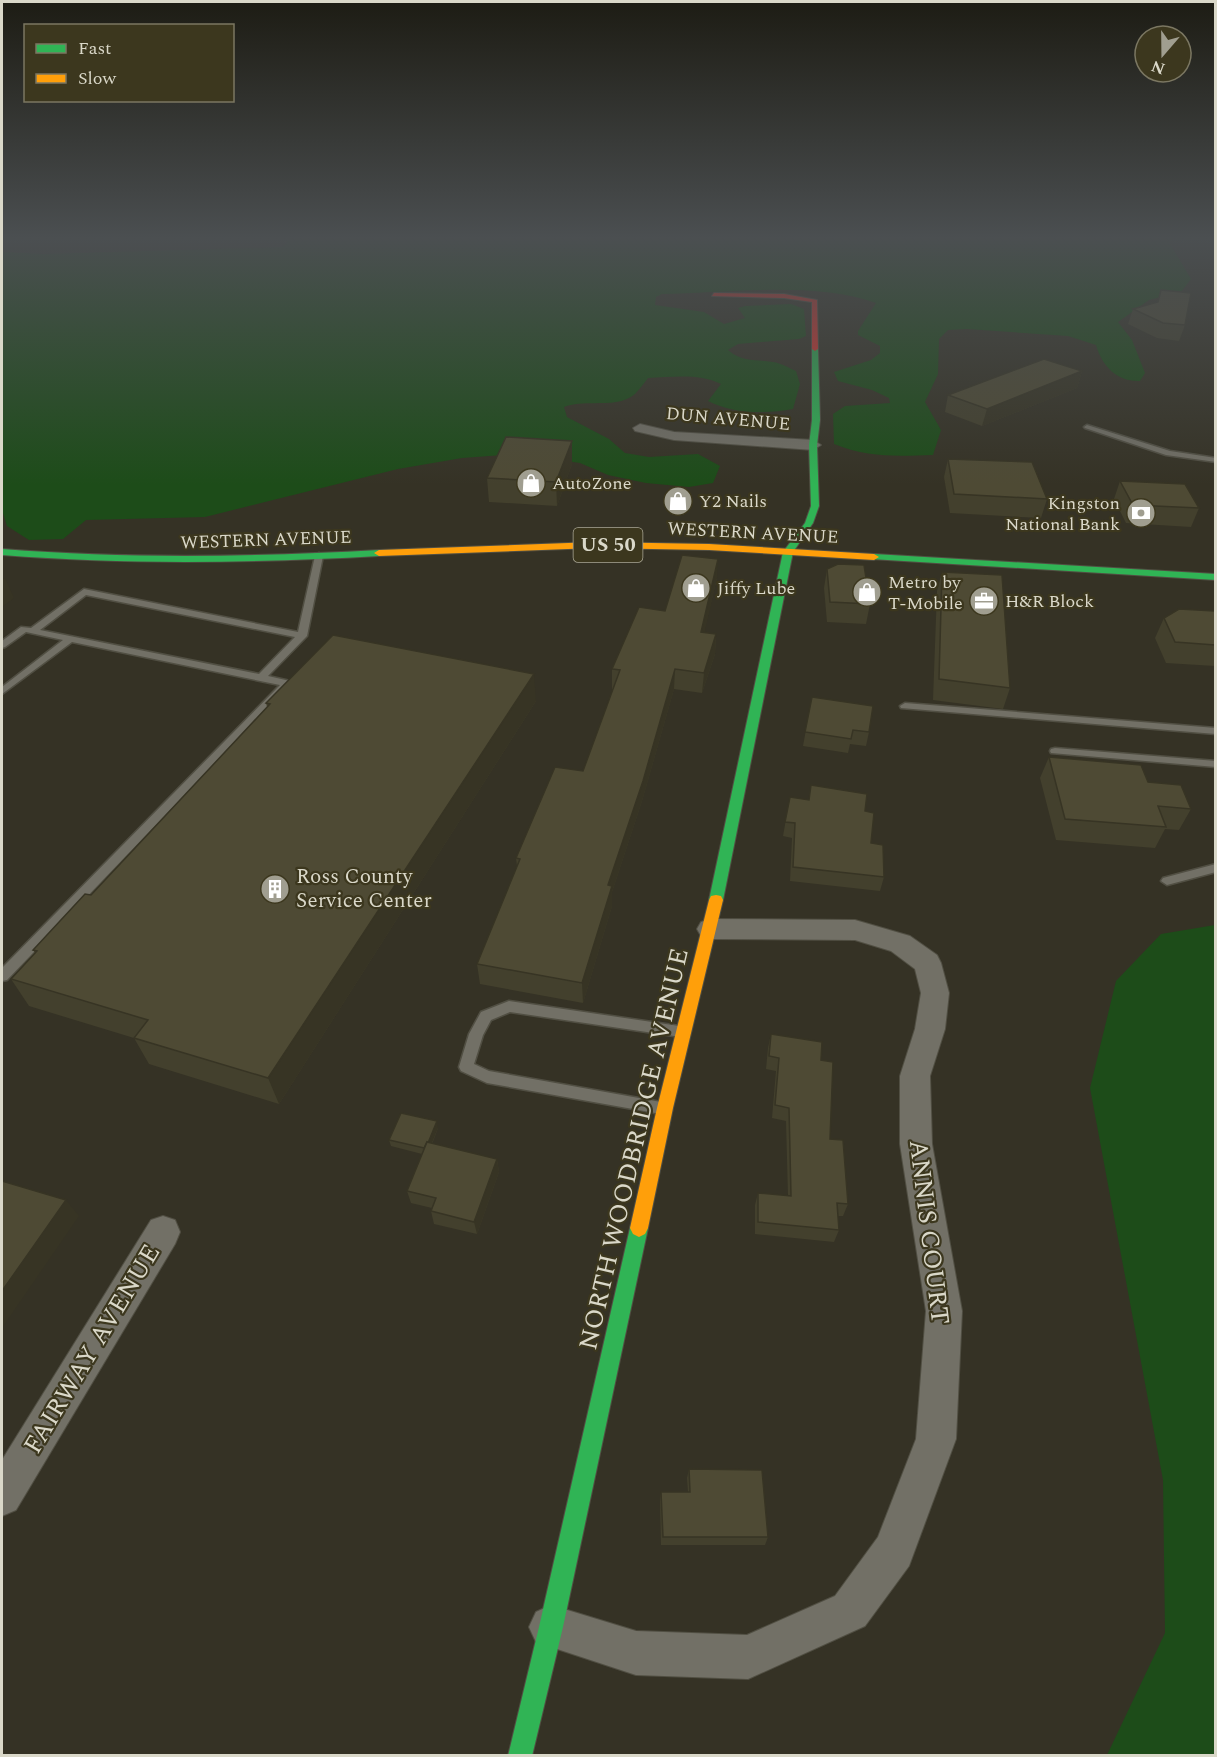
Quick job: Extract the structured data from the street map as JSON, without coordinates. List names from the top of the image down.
{
  "streets": {
    "street": [
      "DUN AVENUE",
      "WESTERN AVENUE",
      "US 50",
      "NORTH WOODBRIDGE AVENUE",
      "ANNIS COURT",
      "FAIRWAY AVENUE"
    ]
  },
  "crossings": [
    ["WESTERN AVENUE", "NORTH WOODBRIDGE AVENUE"],
    ["NORTH WOODBRIDGE AVENUE", "ANNIS COURT"]
  ],
  "places": {
    "shop": [
      "AutoZone",
      "Y2 Nails",
      "Jiffy Lube",
      "Metro by T-Mobile"
    ],
    "bank": ["Kingston National Bank"],
    "office": ["H&R Block"],
    "building": ["Ross County Service Center"]
  },
  "legend": ["Fast", "Slow"],
  "north": "bottom"
}
